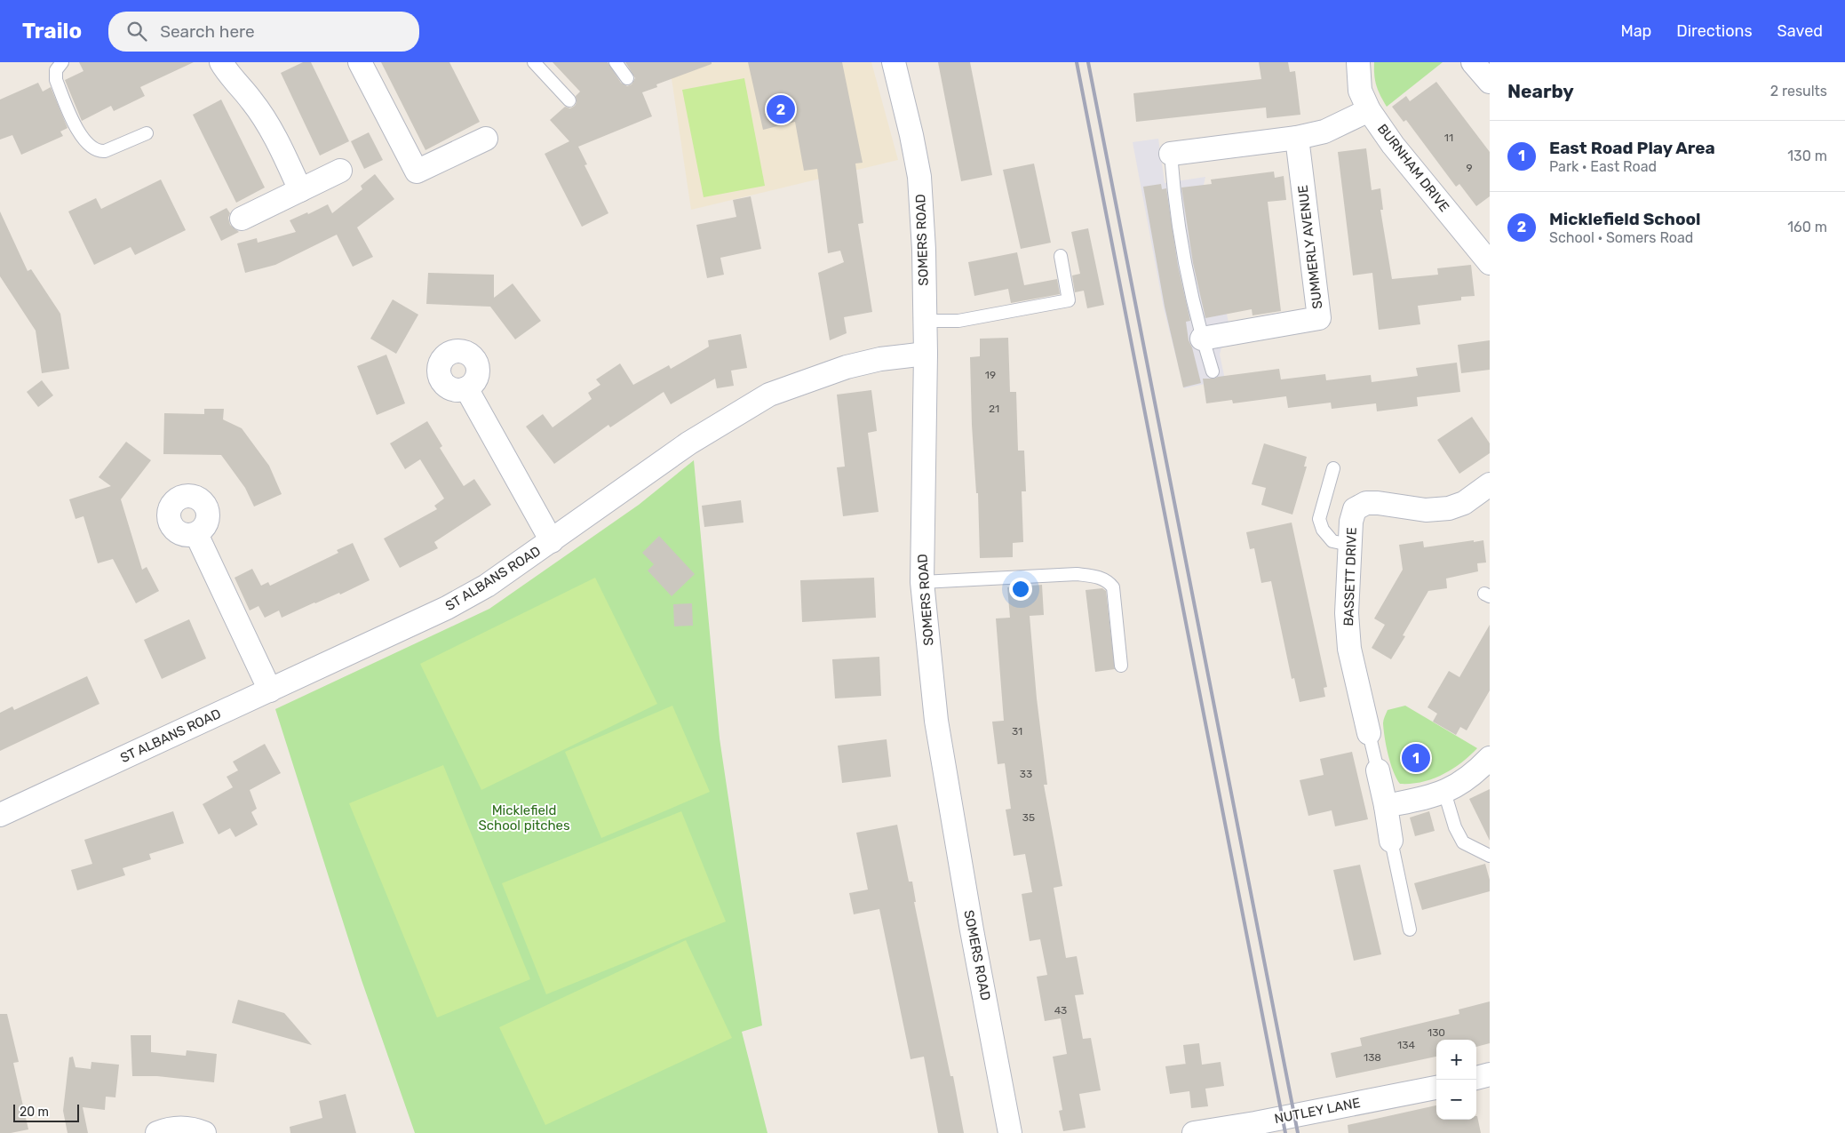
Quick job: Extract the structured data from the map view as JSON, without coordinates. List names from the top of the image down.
{
  "streets": {
    "street": [
      "BURNHAM DRIVE",
      "SOMERS ROAD",
      "SUMMERLY AVENUE",
      "BASSETT DRIVE",
      "ST ALBANS ROAD",
      "NUTLEY LANE"
    ]
  },
  "crossings": [
    ["SOMERS ROAD", "ST ALBANS ROAD"]
  ],
  "parks": ["Micklefield School pitches"],
  "house_numbers": [
    "11",
    "9",
    "19",
    "21",
    "31",
    "33",
    "35",
    "43",
    "130",
    "134",
    "138"
  ],
  "scale_bar": "20 m",
  "page": {
    "header": "Trailo",
    "search": "Search here",
    "nav": ["Map", "Directions", "Saved"],
    "heading": ["Nearby", "2 results"],
    "pins": ["2", "1"],
    "list": [
      {
        "mark": "1",
        "name": "East Road Play Area",
        "note": "Park · East Road",
        "value": "130 m"
      },
      {
        "mark": "2",
        "name": "Micklefield School",
        "note": "School · Somers Road",
        "value": "160 m"
      }
    ],
    "map_buttons": ["+", "−"],
    "scale": "20 m"
  }
}
